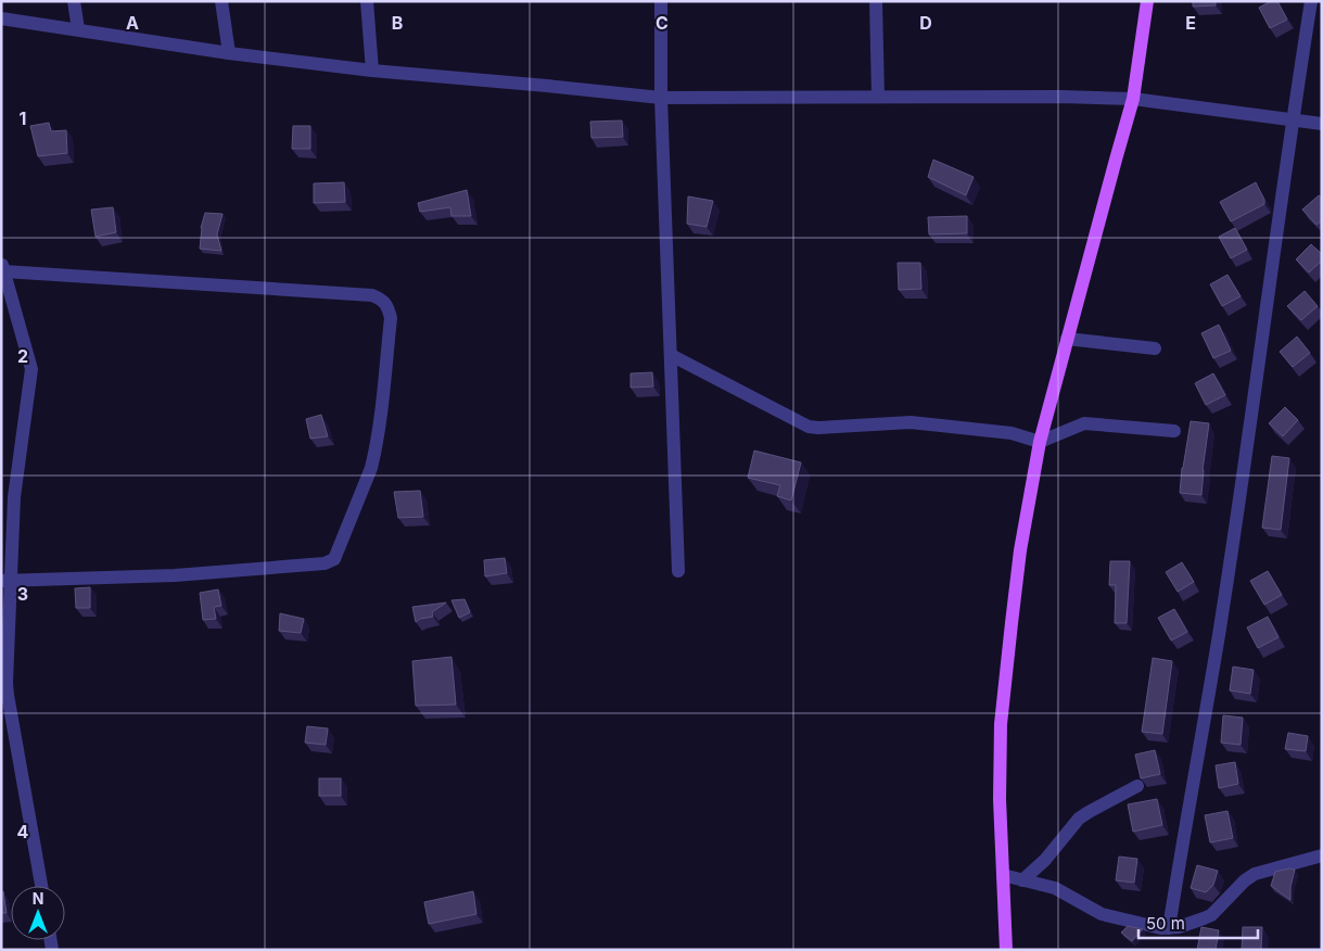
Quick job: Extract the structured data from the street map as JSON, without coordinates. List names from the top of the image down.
{
  "scale_bar": "50 m",
  "north": "top",
  "grid": {
    "columns": [
      "A",
      "B",
      "C",
      "D",
      "E"
    ],
    "rows": [
      "1",
      "2",
      "3",
      "4"
    ]
  }
}
